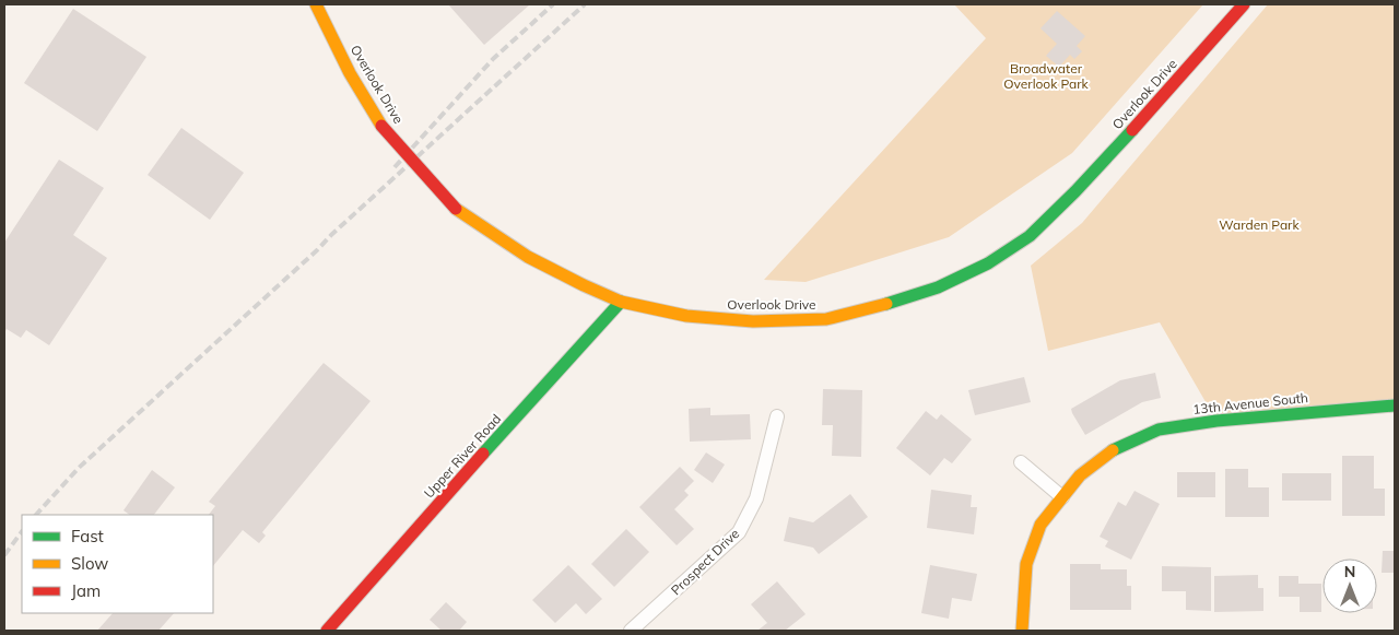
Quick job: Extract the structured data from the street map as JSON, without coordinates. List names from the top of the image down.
{
  "streets": {
    "main road": ["Overlook Drive", "13th Avenue South", "Upper River Road"],
    "street": ["Prospect Drive"]
  },
  "crossings": [
    ["Overlook Drive", "Upper River Road"]
  ],
  "parks": ["Broadwater Overlook Park", "Warden Park"],
  "legend": ["Fast", "Slow", "Jam"],
  "north": "top"
}
